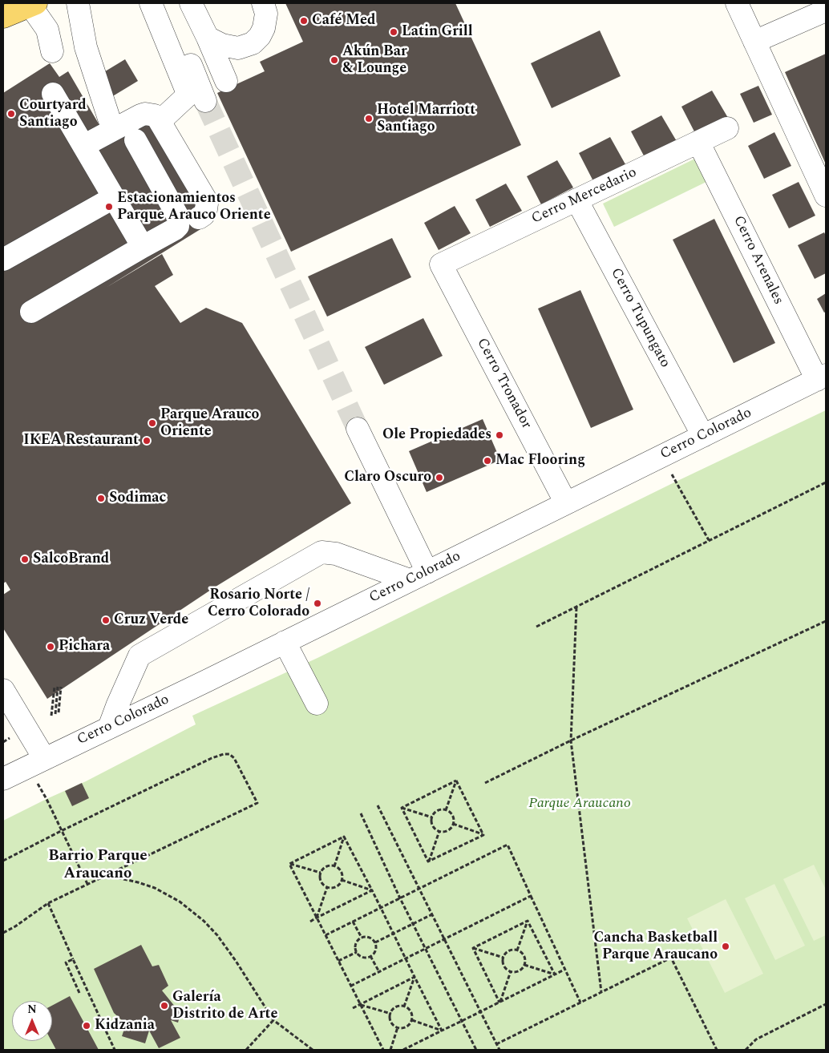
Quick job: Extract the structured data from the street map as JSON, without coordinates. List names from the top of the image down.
{
  "streets": {
    "street": [
      "Cerro Mercedario",
      "Cerro Arenales",
      "Cerro Tupungato",
      "Cerro Tronador",
      "Cerro Colorado"
    ]
  },
  "crossings": [
    ["Cerro Mercedario", "Cerro Arenales"],
    ["Cerro Mercedario", "Cerro Tupungato"],
    ["Cerro Mercedario", "Cerro Tronador"],
    ["Cerro Arenales", "Cerro Colorado"],
    ["Cerro Tupungato", "Cerro Colorado"],
    ["Cerro Tronador", "Cerro Colorado"]
  ],
  "districts": ["Barrio Parque Araucano"],
  "parks": ["Parque Araucano"],
  "places": [
    "Café Med",
    "Latin Grill",
    "Akún Bar & Lounge",
    "Courtyard Santiago",
    "Hotel Marriott Santiago",
    "Estacionamientos Parque Arauco Oriente",
    "Parque Arauco Oriente",
    "Ole Propiedades",
    "IKEA Restaurant",
    "Mac Flooring",
    "Claro Oscuro",
    "Sodimac",
    "SalcoBrand",
    "Rosario Norte / Cerro Colorado",
    "Cruz Verde",
    "Pichara",
    "Cancha Basketball Parque Araucano",
    "Galería Distrito de Arte",
    "Kidzania"
  ],
  "north": "top"
}
